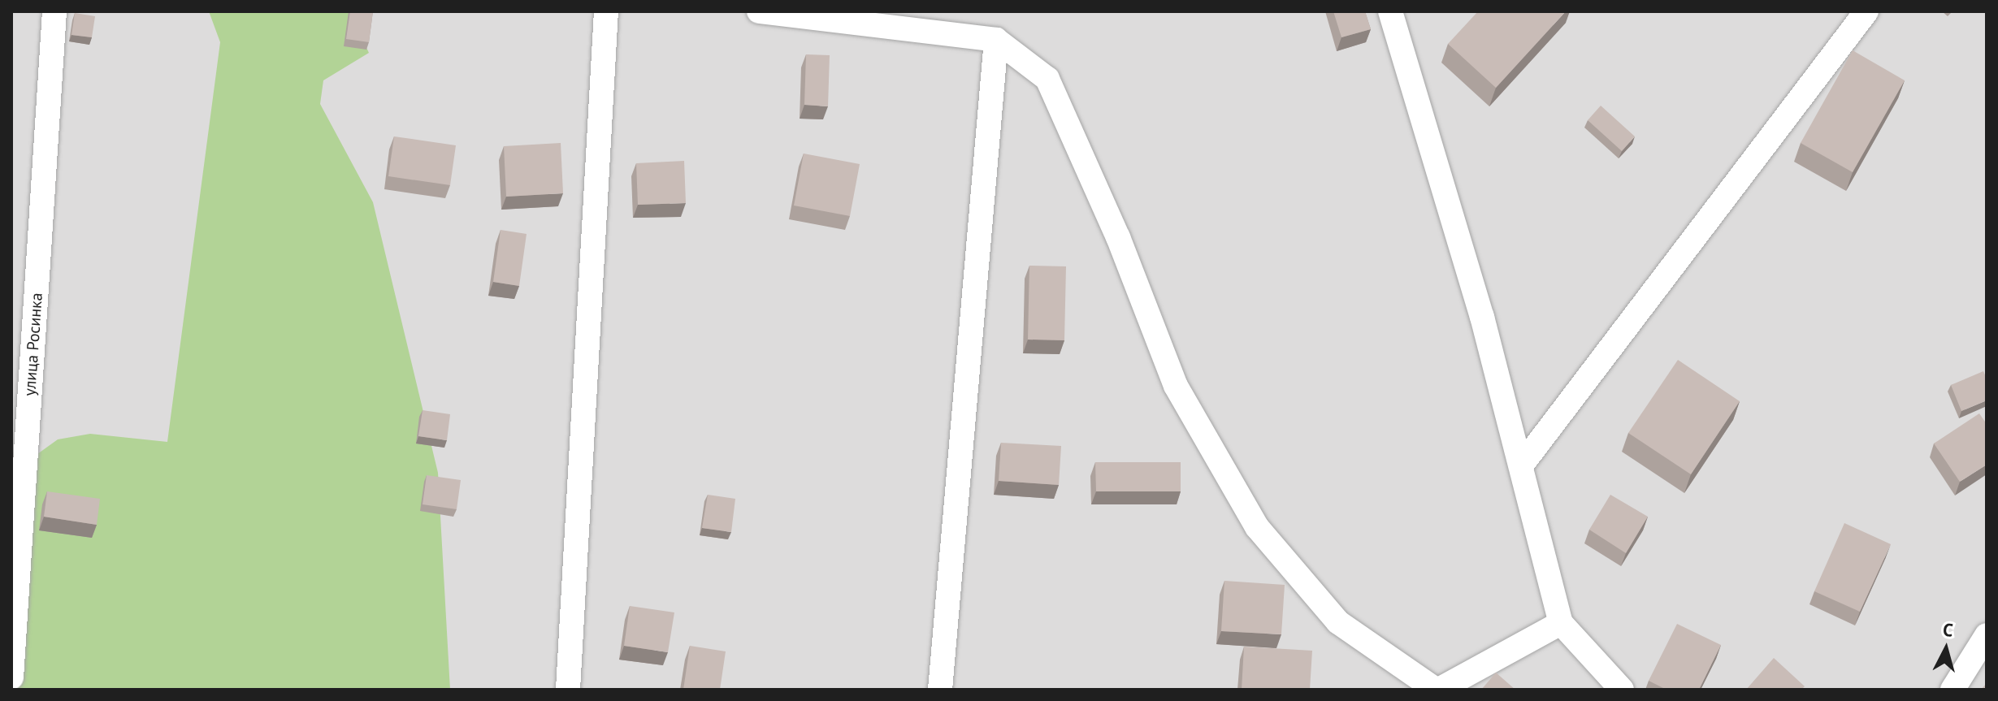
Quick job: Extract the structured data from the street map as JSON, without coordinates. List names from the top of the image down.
{
  "streets": {
    "street": ["улица Росинка"]
  },
  "north": "top"
}
